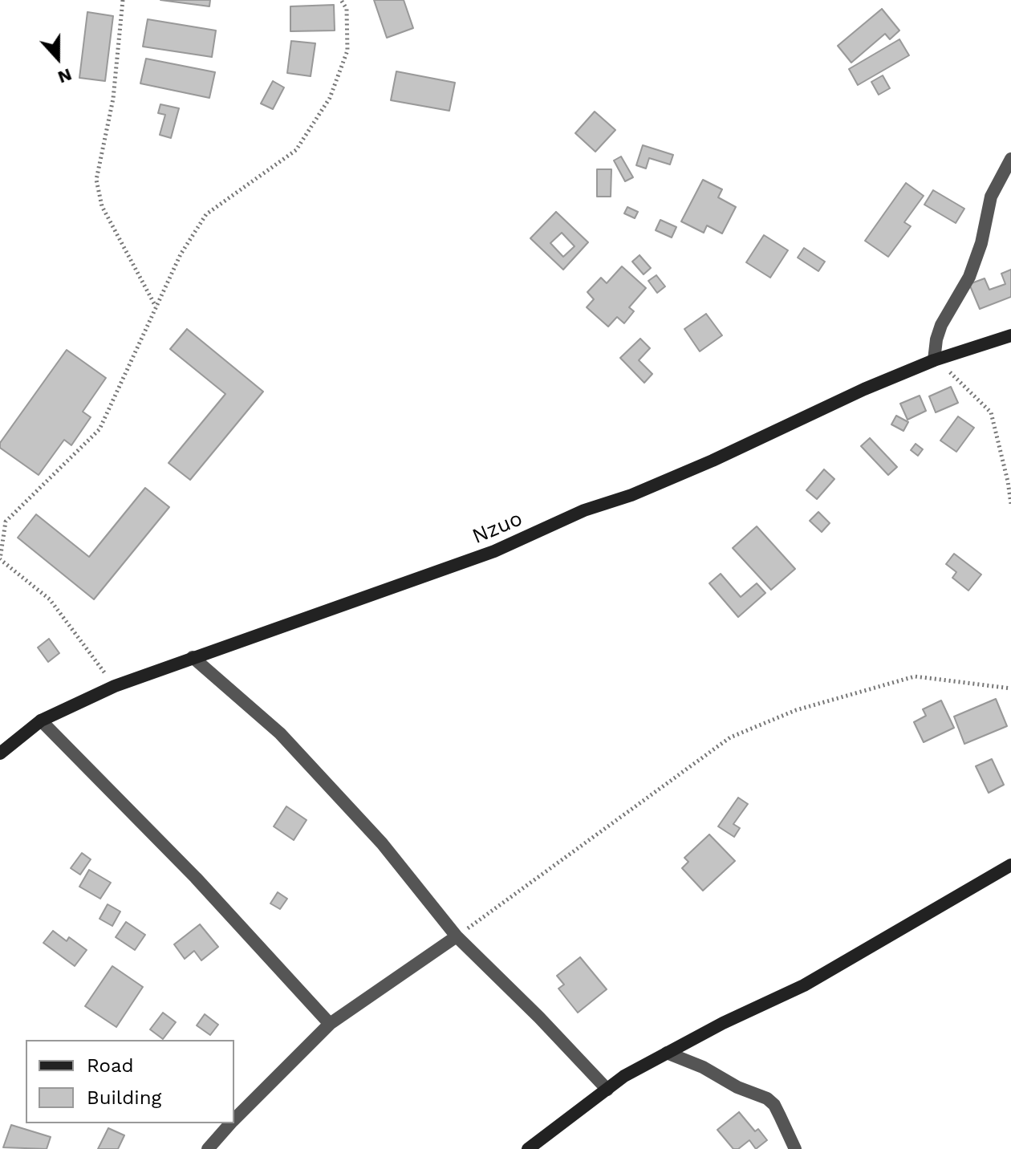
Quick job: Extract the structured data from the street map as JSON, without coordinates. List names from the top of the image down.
{
  "streets": {
    "street": ["Nzuo"]
  },
  "legend": ["Road", "Building"],
  "north": "bottom"
}
